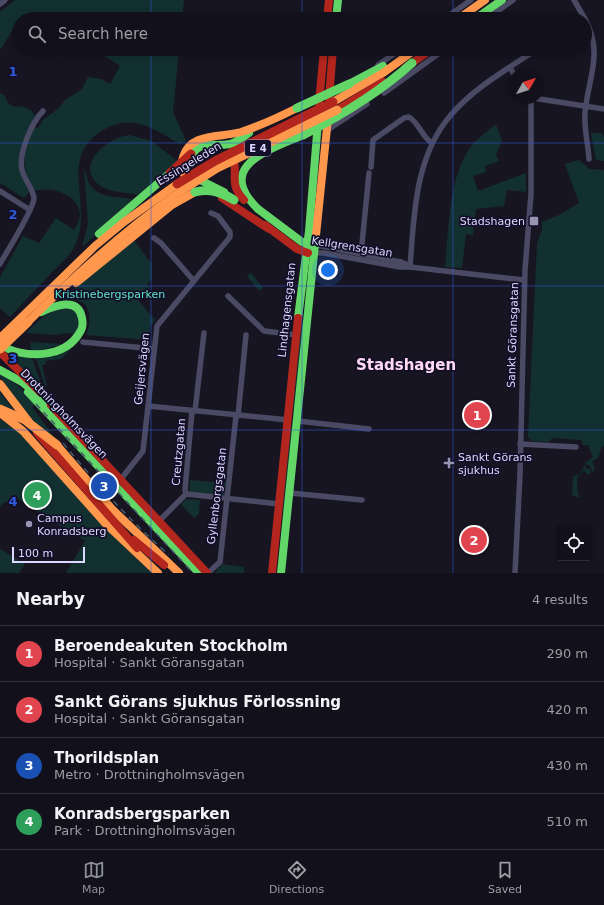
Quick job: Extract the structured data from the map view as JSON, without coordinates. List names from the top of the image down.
{
  "streets": {
    "main road": [
      "E 4",
      "Essingeleden",
      "Kellgrensgatan",
      "Lindhagensgatan",
      "Drottningholmsvägen"
    ],
    "street": [
      "Sankt Göransgatan",
      "Geijersvägen",
      "Creutzgatan",
      "Gyllenborgsgatan"
    ]
  },
  "crossings": [
    ["E 4", "Essingeleden"],
    ["Essingeleden", "Drottningholmsvägen"],
    ["Kellgrensgatan", "Lindhagensgatan"],
    ["Kellgrensgatan", "Sankt Göransgatan"],
    ["Geijersvägen", "Drottningholmsvägen"],
    ["Drottningholmsvägen", "Gyllenborgsgatan"]
  ],
  "districts": ["Stadshagen"],
  "parks": ["Kristinebergsparken"],
  "places": {
    "transit": ["Stadshagen"],
    "health": ["Sankt Görans sjukhus"],
    "other": ["Campus Konradsberg"]
  },
  "scale_bar": "100 m",
  "north": "top right",
  "page": {
    "search": "Search here",
    "pins": [
      "1",
      "3",
      "4",
      "2"
    ],
    "scale": "100 m",
    "heading": ["Nearby", "4 results"],
    "list": [
      {
        "mark": "1",
        "name": "Beroendeakuten Stockholm",
        "note": "Hospital · Sankt Göransgatan",
        "value": "290 m"
      },
      {
        "mark": "2",
        "name": "Sankt Görans sjukhus Förlossning",
        "note": "Hospital · Sankt Göransgatan",
        "value": "420 m"
      },
      {
        "mark": "3",
        "name": "Thorildsplan",
        "note": "Metro · Drottningholmsvägen",
        "value": "430 m"
      },
      {
        "mark": "4",
        "name": "Konradsbergsparken",
        "note": "Park · Drottningholmsvägen",
        "value": "510 m"
      }
    ],
    "nav": ["Map", "Directions", "Saved"]
  },
  "grid": {
    "rows": [
      "1",
      "2",
      "3",
      "4"
    ]
  }
}
